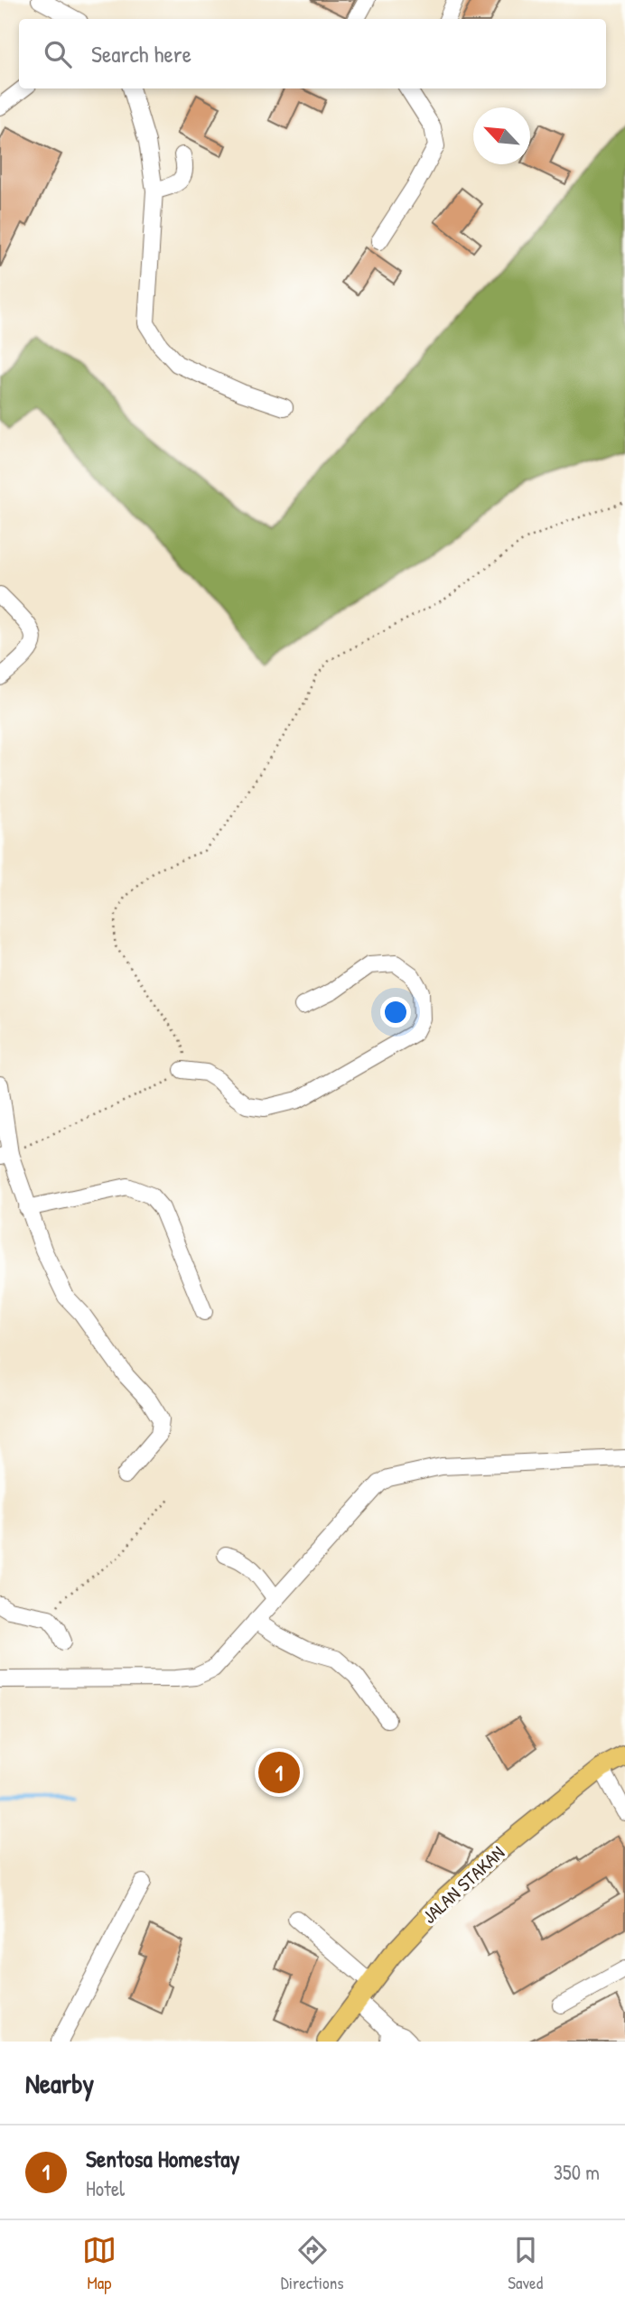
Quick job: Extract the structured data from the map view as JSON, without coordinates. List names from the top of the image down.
{
  "streets": {
    "main road": ["JALAN STAKAN"]
  },
  "north": "top left",
  "page": {
    "search": "Search here",
    "pins": "1",
    "heading": "Nearby",
    "list": [
      {
        "mark": "1",
        "name": "Sentosa Homestay",
        "note": "Hotel",
        "value": "350 m"
      }
    ],
    "nav": ["Map", "Directions", "Saved"]
  }
}
